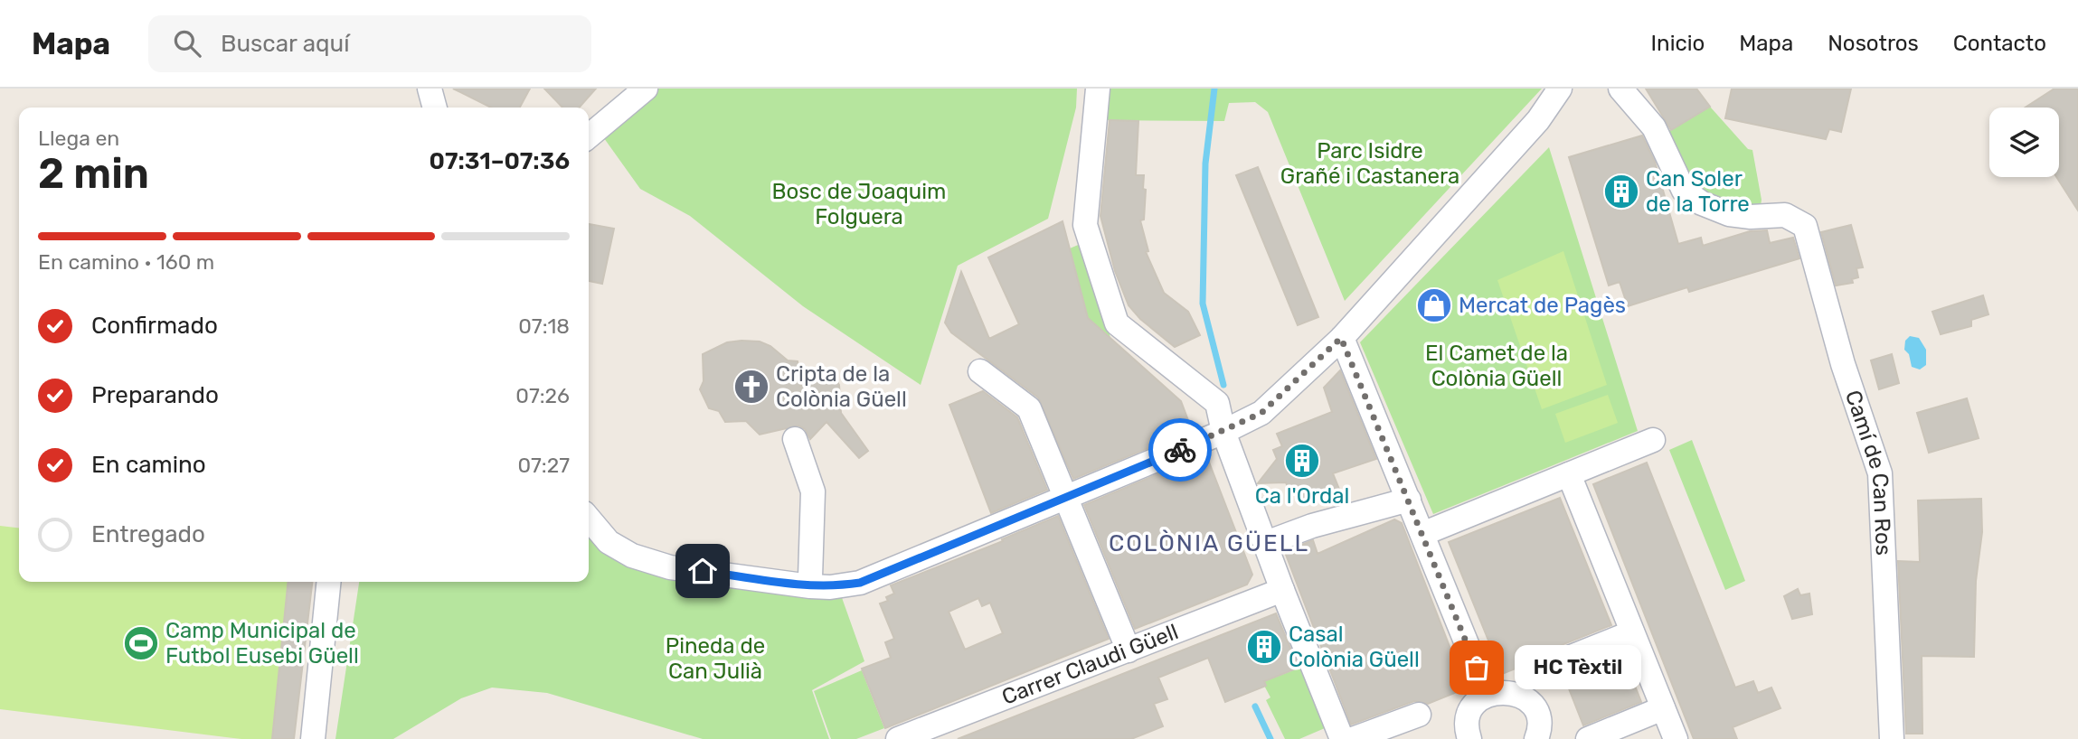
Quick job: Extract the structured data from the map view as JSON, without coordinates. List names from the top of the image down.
{
  "streets": {
    "street": ["Camí de Can Ros", "Carrer Claudi Güell"]
  },
  "districts": ["COLÒNIA GÜELL"],
  "parks": [
    "Parc Isidre Grañé i Castanera",
    "Bosc de Joaquim Folguera",
    "El Camet de la Colònia Güell",
    "Pineda de Can Julià"
  ],
  "places": {
    "building": ["Can Soler de la Torre", "Ca l'Ordal", "Casal Colònia Güell"],
    "shop": ["Mercat de Pagès"],
    "church": ["Cripta de la Colònia Güell"],
    "sports": ["Camp Municipal de Futbol Eusebi Güell"],
    "other": ["HC Tèxtil"]
  },
  "page": {
    "header": "Mapa",
    "search": "Buscar aquí",
    "nav": [
      "Inicio",
      "Mapa",
      "Nosotros",
      "Contacto"
    ],
    "heading": ["2 min", "Llega en", "07:31–07:36"],
    "bar": "En camino · 160 m",
    "list": [
      ["Confirmado", "07:18"],
      ["Preparando", "07:26"],
      ["En camino", "07:27"],
      "Entregado"
    ],
    "bubble": "HC Tèxtil"
  }
}
